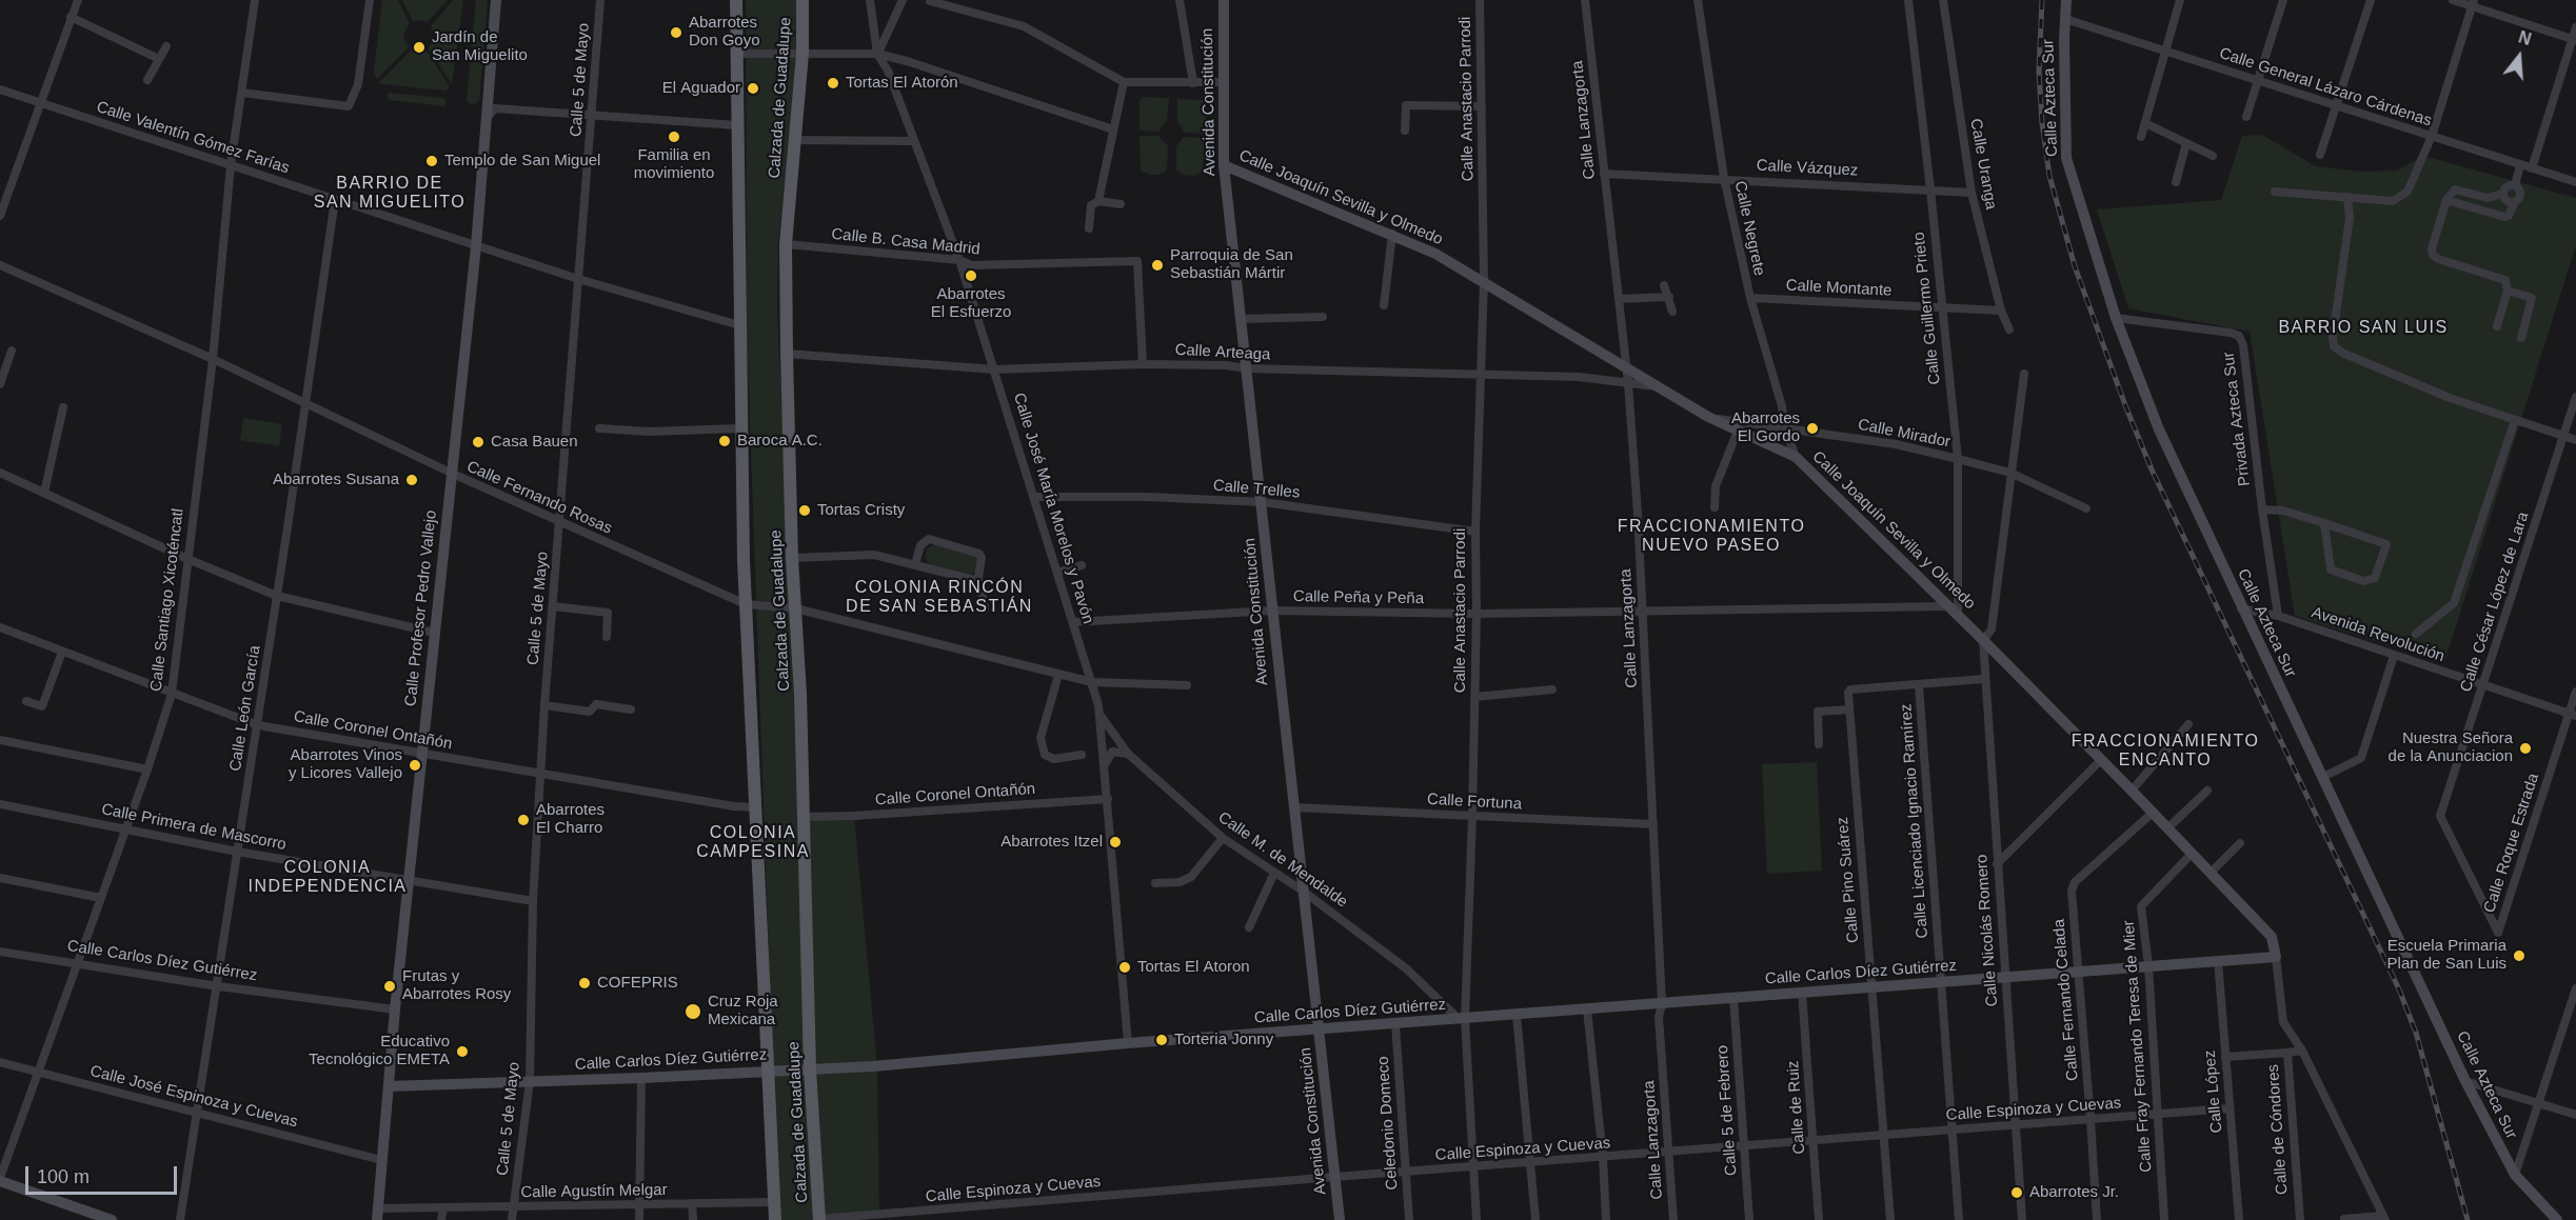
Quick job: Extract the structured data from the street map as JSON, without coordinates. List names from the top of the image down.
{
  "streets": {
    "main road": ["Calzada de Guadalupe"],
    "street": [
      "Calle 5 de Mayo",
      "Calle General Lázaro Cárdenas",
      "Calle Azteca Sur",
      "Calle Anastacio Parrodi",
      "Avenida Constitución",
      "Calle Lanzagorta",
      "Calle Valentín Gómez Farías",
      "Calle Uranga",
      "Calle Vázquez",
      "Calle Joaquín Sevilla y Olmedo",
      "Calle Negrete",
      "Calle B. Casa Madrid",
      "Calle Montante",
      "Calle Guillermo Prieto",
      "Calle Arteaga",
      "Privada Azteca Sur",
      "Calle Mirador",
      "Calle Trelles",
      "Calle Fernando Rosas",
      "Calle José María Morelos y Pavón",
      "Calle Peña y Peña",
      "Calle Santiago Xicoténcatl",
      "Calle César López de Lara",
      "Calle Profesor Pedro Vallejo",
      "Avenida Revolución",
      "Calle León García",
      "Calle Coronel Ontañón",
      "Calle Fortuna",
      "Calle Licenciado Ignacio Ramírez",
      "Calle Primera de Mascorro",
      "Calle Roque Estrada",
      "Calle M. de Mendalde",
      "Calle Pino Suárez",
      "Calle Nicolás Romero",
      "Calle Carlos Díez Gutiérrez",
      "Calle Fernando Celada",
      "Calle Fray Fernando Teresa de Mier",
      "Calle López",
      "Calle José Espinoza y Cuevas",
      "Calle de Ruiz",
      "Calle Espinoza y Cuevas",
      "Calle 5 de Febrero",
      "Celedonio Domeco",
      "Calle de Cóndores",
      "Calle Agustín Melgar"
    ]
  },
  "crossings": [
    ["Calle 5 de Mayo", "Calle Valentín Gómez Farías"],
    ["Calle 5 de Mayo", "Calle Fernando Rosas"],
    ["Calle 5 de Mayo", "Calle Coronel Ontañón"],
    ["Calle 5 de Mayo", "Calle Primera de Mascorro"],
    ["Calle 5 de Mayo", "Calle Carlos Díez Gutiérrez"],
    ["Calle 5 de Mayo", "Calle Agustín Melgar"],
    ["Calle General Lázaro Cárdenas", "Calle Azteca Sur"],
    ["Calzada de Guadalupe", "Calle Valentín Gómez Farías"],
    ["Calzada de Guadalupe", "Calle B. Casa Madrid"],
    ["Calzada de Guadalupe", "Calle Arteaga"],
    ["Calzada de Guadalupe", "Calle Fernando Rosas"],
    ["Calzada de Guadalupe", "Calle Coronel Ontañón"],
    ["Calzada de Guadalupe", "Calle Carlos Díez Gutiérrez"],
    ["Calzada de Guadalupe", "Calle Espinoza y Cuevas"],
    ["Calzada de Guadalupe", "Calle Agustín Melgar"],
    ["Calle Azteca Sur", "Privada Azteca Sur"],
    ["Calle Azteca Sur", "Avenida Revolución"],
    ["Calle Anastacio Parrodi", "Calle Joaquín Sevilla y Olmedo"],
    ["Calle Anastacio Parrodi", "Calle Arteaga"],
    ["Calle Anastacio Parrodi", "Calle Trelles"],
    ["Calle Anastacio Parrodi", "Calle Peña y Peña"],
    ["Calle Anastacio Parrodi", "Calle Fortuna"],
    ["Calle Anastacio Parrodi", "Calle M. de Mendalde"],
    ["Calle Anastacio Parrodi", "Calle Carlos Díez Gutiérrez"],
    ["Calle Anastacio Parrodi", "Calle Espinoza y Cuevas"],
    ["Avenida Constitución", "Calle Joaquín Sevilla y Olmedo"],
    ["Avenida Constitución", "Calle Arteaga"],
    ["Avenida Constitución", "Calle Trelles"],
    ["Avenida Constitución", "Calle Peña y Peña"],
    ["Avenida Constitución", "Calle Fortuna"],
    ["Avenida Constitución", "Calle M. de Mendalde"],
    ["Avenida Constitución", "Calle Carlos Díez Gutiérrez"],
    ["Avenida Constitución", "Calle Espinoza y Cuevas"],
    ["Calle Lanzagorta", "Calle Vázquez"],
    ["Calle Lanzagorta", "Calle Joaquín Sevilla y Olmedo"],
    ["Calle Lanzagorta", "Calle Arteaga"],
    ["Calle Lanzagorta", "Calle Peña y Peña"],
    ["Calle Lanzagorta", "Calle Fortuna"],
    ["Calle Lanzagorta", "Calle Carlos Díez Gutiérrez"],
    ["Calle Lanzagorta", "Calle Espinoza y Cuevas"],
    ["Calle Valentín Gómez Farías", "Calle Santiago Xicoténcatl"],
    ["Calle Valentín Gómez Farías", "Calle Profesor Pedro Vallejo"],
    ["Calle Valentín Gómez Farías", "Calle León García"],
    ["Calle Uranga", "Calle Vázquez"],
    ["Calle Uranga", "Calle Montante"],
    ["Calle Vázquez", "Calle Negrete"],
    ["Calle Vázquez", "Calle Guillermo Prieto"],
    ["Calle Joaquín Sevilla y Olmedo", "Calle Negrete"],
    ["Calle Joaquín Sevilla y Olmedo", "Calle Guillermo Prieto"],
    ["Calle Joaquín Sevilla y Olmedo", "Calle Arteaga"],
    ["Calle Joaquín Sevilla y Olmedo", "Calle Mirador"],
    ["Calle Joaquín Sevilla y Olmedo", "Calle Peña y Peña"],
    ["Calle Joaquín Sevilla y Olmedo", "Calle Nicolás Romero"],
    ["Calle Joaquín Sevilla y Olmedo", "Calle Carlos Díez Gutiérrez"],
    ["Calle Joaquín Sevilla y Olmedo", "Calle Fernando Celada"],
    ["Calle Joaquín Sevilla y Olmedo", "Calle Fray Fernando Teresa de Mier"],
    ["Calle Negrete", "Calle Montante"],
    ["Calle Negrete", "Calle Mirador"],
    ["Calle B. Casa Madrid", "Calle Arteaga"],
    ["Calle B. Casa Madrid", "Calle José María Morelos y Pavón"],
    ["Calle Montante", "Calle Guillermo Prieto"],
    ["Calle Guillermo Prieto", "Calle Mirador"],
    ["Calle Arteaga", "Calle José María Morelos y Pavón"],
    ["Calle Trelles", "Calle José María Morelos y Pavón"],
    ["Calle Fernando Rosas", "Calle José María Morelos y Pavón"],
    ["Calle Fernando Rosas", "Calle Santiago Xicoténcatl"],
    ["Calle Fernando Rosas", "Calle Profesor Pedro Vallejo"],
    ["Calle Fernando Rosas", "Calle León García"],
    ["Calle José María Morelos y Pavón", "Calle Peña y Peña"],
    ["Calle José María Morelos y Pavón", "Calle Coronel Ontañón"],
    ["Calle José María Morelos y Pavón", "Calle M. de Mendalde"],
    ["Calle José María Morelos y Pavón", "Calle Carlos Díez Gutiérrez"],
    ["Calle Santiago Xicoténcatl", "Calle Coronel Ontañón"],
    ["Calle Santiago Xicoténcatl", "Calle Primera de Mascorro"],
    ["Calle Santiago Xicoténcatl", "Calle Carlos Díez Gutiérrez"],
    ["Calle Santiago Xicoténcatl", "Calle José Espinoza y Cuevas"],
    ["Calle César López de Lara", "Avenida Revolución"],
    ["Calle César López de Lara", "Calle Roque Estrada"],
    ["Calle Profesor Pedro Vallejo", "Calle Coronel Ontañón"],
    ["Calle Profesor Pedro Vallejo", "Calle Primera de Mascorro"],
    ["Calle Profesor Pedro Vallejo", "Calle Carlos Díez Gutiérrez"],
    ["Calle Profesor Pedro Vallejo", "Calle José Espinoza y Cuevas"],
    ["Calle Profesor Pedro Vallejo", "Calle Agustín Melgar"],
    ["Avenida Revolución", "Calle Roque Estrada"],
    ["Calle León García", "Calle Coronel Ontañón"],
    ["Calle León García", "Calle Primera de Mascorro"],
    ["Calle León García", "Calle Carlos Díez Gutiérrez"],
    ["Calle León García", "Calle José Espinoza y Cuevas"],
    ["Calle Licenciado Ignacio Ramírez", "Calle Pino Suárez"],
    ["Calle Licenciado Ignacio Ramírez", "Calle Carlos Díez Gutiérrez"],
    ["Calle Licenciado Ignacio Ramírez", "Calle Espinoza y Cuevas"],
    ["Calle M. de Mendalde", "Calle Carlos Díez Gutiérrez"],
    ["Calle Pino Suárez", "Calle Carlos Díez Gutiérrez"],
    ["Calle Pino Suárez", "Calle Espinoza y Cuevas"],
    ["Calle Nicolás Romero", "Calle Carlos Díez Gutiérrez"],
    ["Calle Nicolás Romero", "Calle Espinoza y Cuevas"],
    ["Calle Carlos Díez Gutiérrez", "Calle Fernando Celada"],
    ["Calle Carlos Díez Gutiérrez", "Calle Fray Fernando Teresa de Mier"],
    ["Calle Carlos Díez Gutiérrez", "Calle López"],
    ["Calle Carlos Díez Gutiérrez", "Calle de Ruiz"],
    ["Calle Carlos Díez Gutiérrez", "Calle 5 de Febrero"],
    ["Calle Carlos Díez Gutiérrez", "Celedonio Domeco"],
    ["Calle Fernando Celada", "Calle Espinoza y Cuevas"],
    ["Calle Fray Fernando Teresa de Mier", "Calle Espinoza y Cuevas"],
    ["Calle López", "Calle Espinoza y Cuevas"],
    ["Calle de Ruiz", "Calle Espinoza y Cuevas"],
    ["Calle Espinoza y Cuevas", "Calle 5 de Febrero"],
    ["Calle Espinoza y Cuevas", "Celedonio Domeco"]
  ],
  "districts": [
    "BARRIO DE SAN MIGUELITO",
    "BARRIO SAN LUIS",
    "FRACCIONAMIENTO NUEVO PASEO",
    "COLONIA RINCÓN DE SAN SEBASTIÁN",
    "FRACCIONAMIENTO ENCANTO",
    "COLONIA CAMPESINA",
    "COLONIA INDEPENDENCIA"
  ],
  "places": [
    "Abarrotes Don Goyo",
    "Jardín de San Miguelito",
    "Tortas El Atorón",
    "El Aguador",
    "Familia en movimiento",
    "Templo de San Miguel",
    "Parroquia de San Sebastián Mártir",
    "Abarrotes El Esfuerzo",
    "Abarrotes El Gordo",
    "Baroca A.C.",
    "Casa Bauen",
    "Abarrotes Susana",
    "Tortas Cristy",
    "Nuestra Señora de la Anunciacion",
    "Abarrotes Vinos y Licores Vallejo",
    "Abarrotes El Charro",
    "Abarrotes Itzel",
    "Escuela Primaria Plan de San Luis",
    "Tortas El Atoron",
    "COFEPRIS",
    "Frutas y Abarrotes Rosy",
    "Cruz Roja Mexicana",
    "Torteria Jonny",
    "Educativo Tecnológico EMETA",
    "Abarrotes Jr."
  ],
  "scale_bar": "100 m",
  "north": "top"
}
